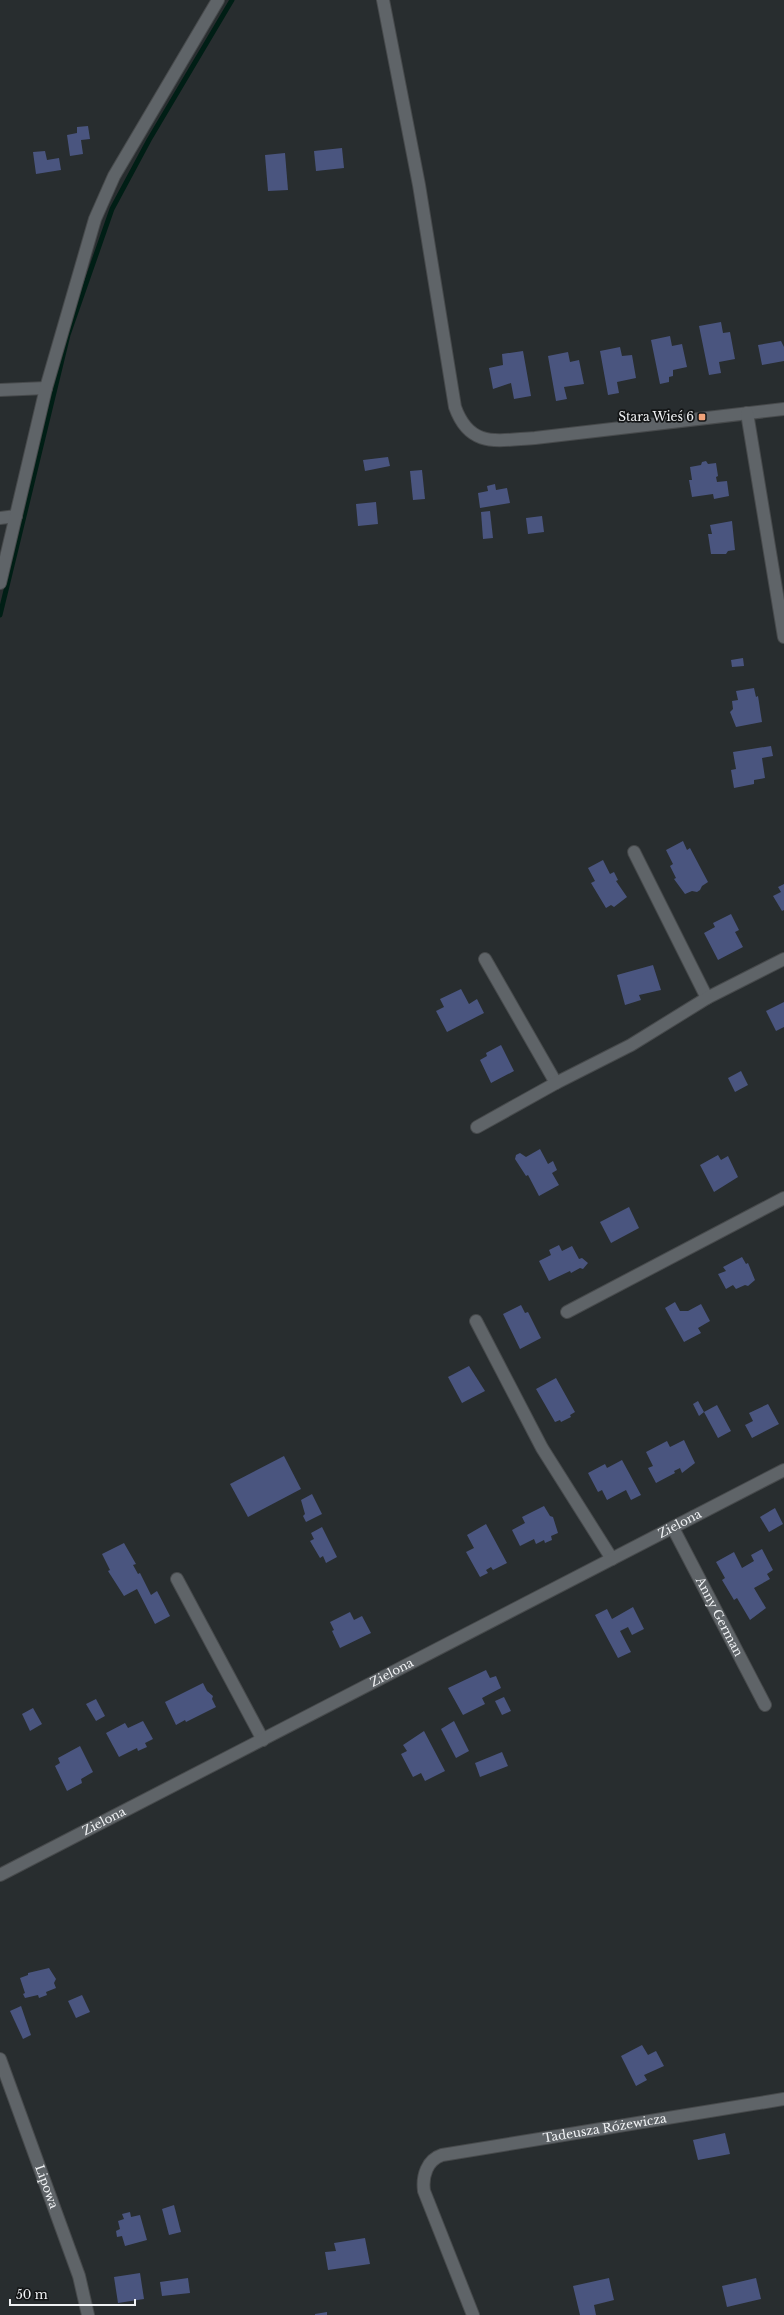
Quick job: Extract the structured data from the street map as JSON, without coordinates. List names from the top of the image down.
{
  "streets": {
    "street": [
      "Zielona",
      "Anny German",
      "Tadeusza Różewicza",
      "Lipowa"
    ]
  },
  "crossings": [
    ["Zielona", "Anny German"]
  ],
  "places": {
    "transit": ["Stara Wieś 6"]
  },
  "scale_bar": "50 m"
}
